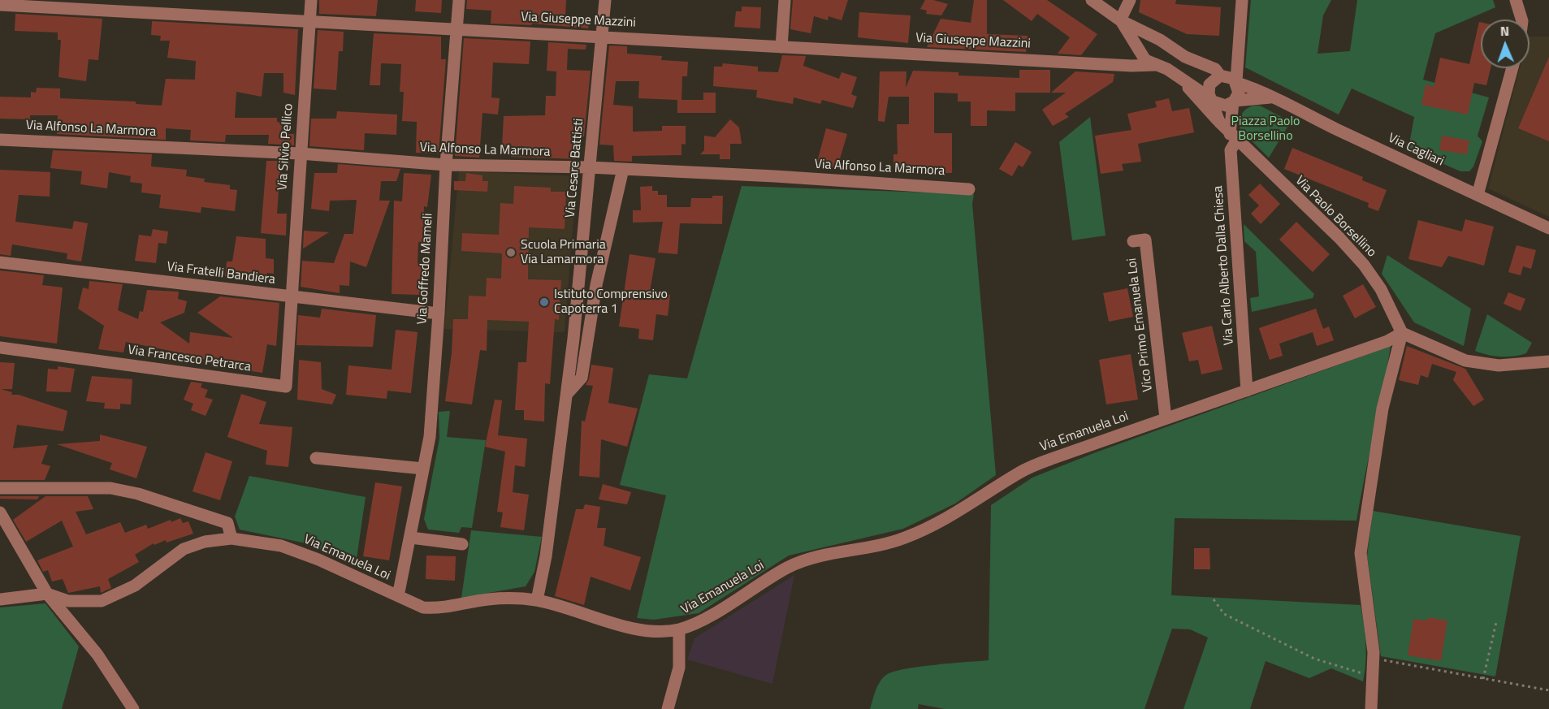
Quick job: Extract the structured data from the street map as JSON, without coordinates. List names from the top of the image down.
{
  "streets": {
    "street": [
      "Via Giuseppe Mazzini",
      "Via Alfonso La Marmora",
      "Via Silvio Pellico",
      "Via Cagliari",
      "Via Cesare Battisti",
      "Via Paolo Borsellino",
      "Via Carlo Alberto Dalla Chiesa",
      "Via Goffredo Mameli",
      "Via Fratelli Bandiera",
      "Vico Primo Emanuela Loi",
      "Via Francesco Petrarca",
      "Via Emanuela Loi"
    ]
  },
  "crossings": [
    ["Via Giuseppe Mazzini", "Via Silvio Pellico"],
    ["Via Giuseppe Mazzini", "Via Cesare Battisti"],
    ["Via Giuseppe Mazzini", "Via Goffredo Mameli"],
    ["Via Alfonso La Marmora", "Via Silvio Pellico"],
    ["Via Alfonso La Marmora", "Via Cesare Battisti"],
    ["Via Alfonso La Marmora", "Via Goffredo Mameli"],
    ["Via Silvio Pellico", "Via Fratelli Bandiera"],
    ["Via Silvio Pellico", "Via Francesco Petrarca"],
    ["Via Cagliari", "Via Paolo Borsellino"],
    ["Via Cesare Battisti", "Via Emanuela Loi"],
    ["Via Paolo Borsellino", "Via Carlo Alberto Dalla Chiesa"],
    ["Via Paolo Borsellino", "Via Emanuela Loi"],
    ["Via Carlo Alberto Dalla Chiesa", "Via Emanuela Loi"],
    ["Via Goffredo Mameli", "Via Fratelli Bandiera"],
    ["Via Goffredo Mameli", "Via Emanuela Loi"],
    ["Via Fratelli Bandiera", "Via Francesco Petrarca"],
    ["Vico Primo Emanuela Loi", "Via Emanuela Loi"]
  ],
  "parks": ["Piazza Paolo Borsellino"],
  "places": ["Scuola Primaria Via Lamarmora", "Istituto Comprensivo Capoterra 1"],
  "north": "top"
}
